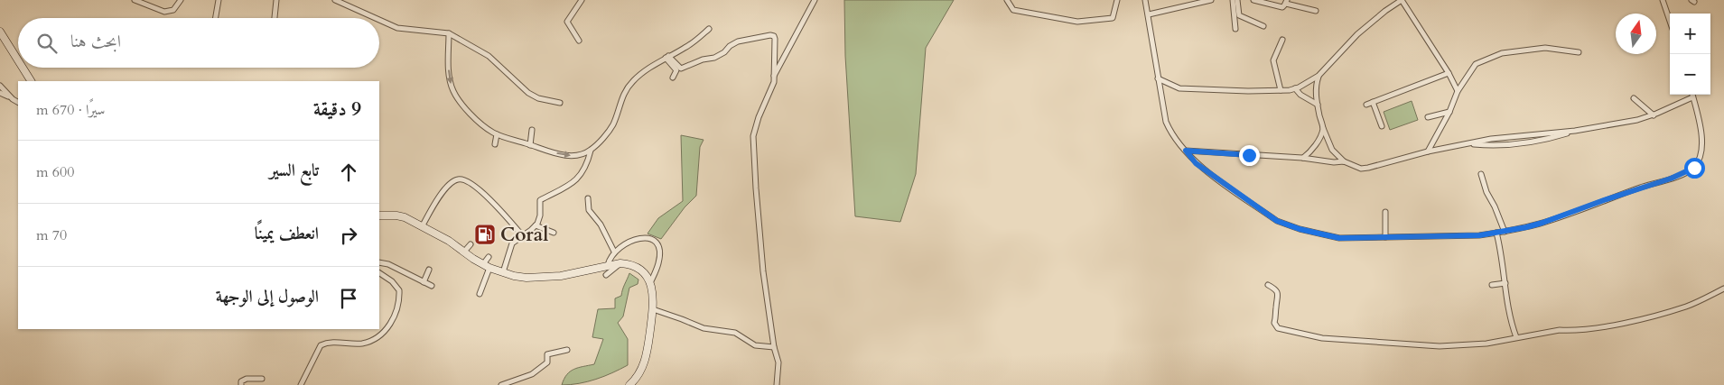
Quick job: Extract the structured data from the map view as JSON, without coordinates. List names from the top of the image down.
{
  "places": {
    "fuel station": ["Coral"]
  },
  "north": "top",
  "page": {
    "map_buttons": ["+", "−"],
    "search": "ابحث هنا",
    "heading": ["9 دقيقة", "سيرًا · 670 m"],
    "list": [
      ["تابع السير", "600 m"],
      ["انعطف يمينًا", "70 m"],
      "الوصول إلى الوجهة"
    ]
  }
}
